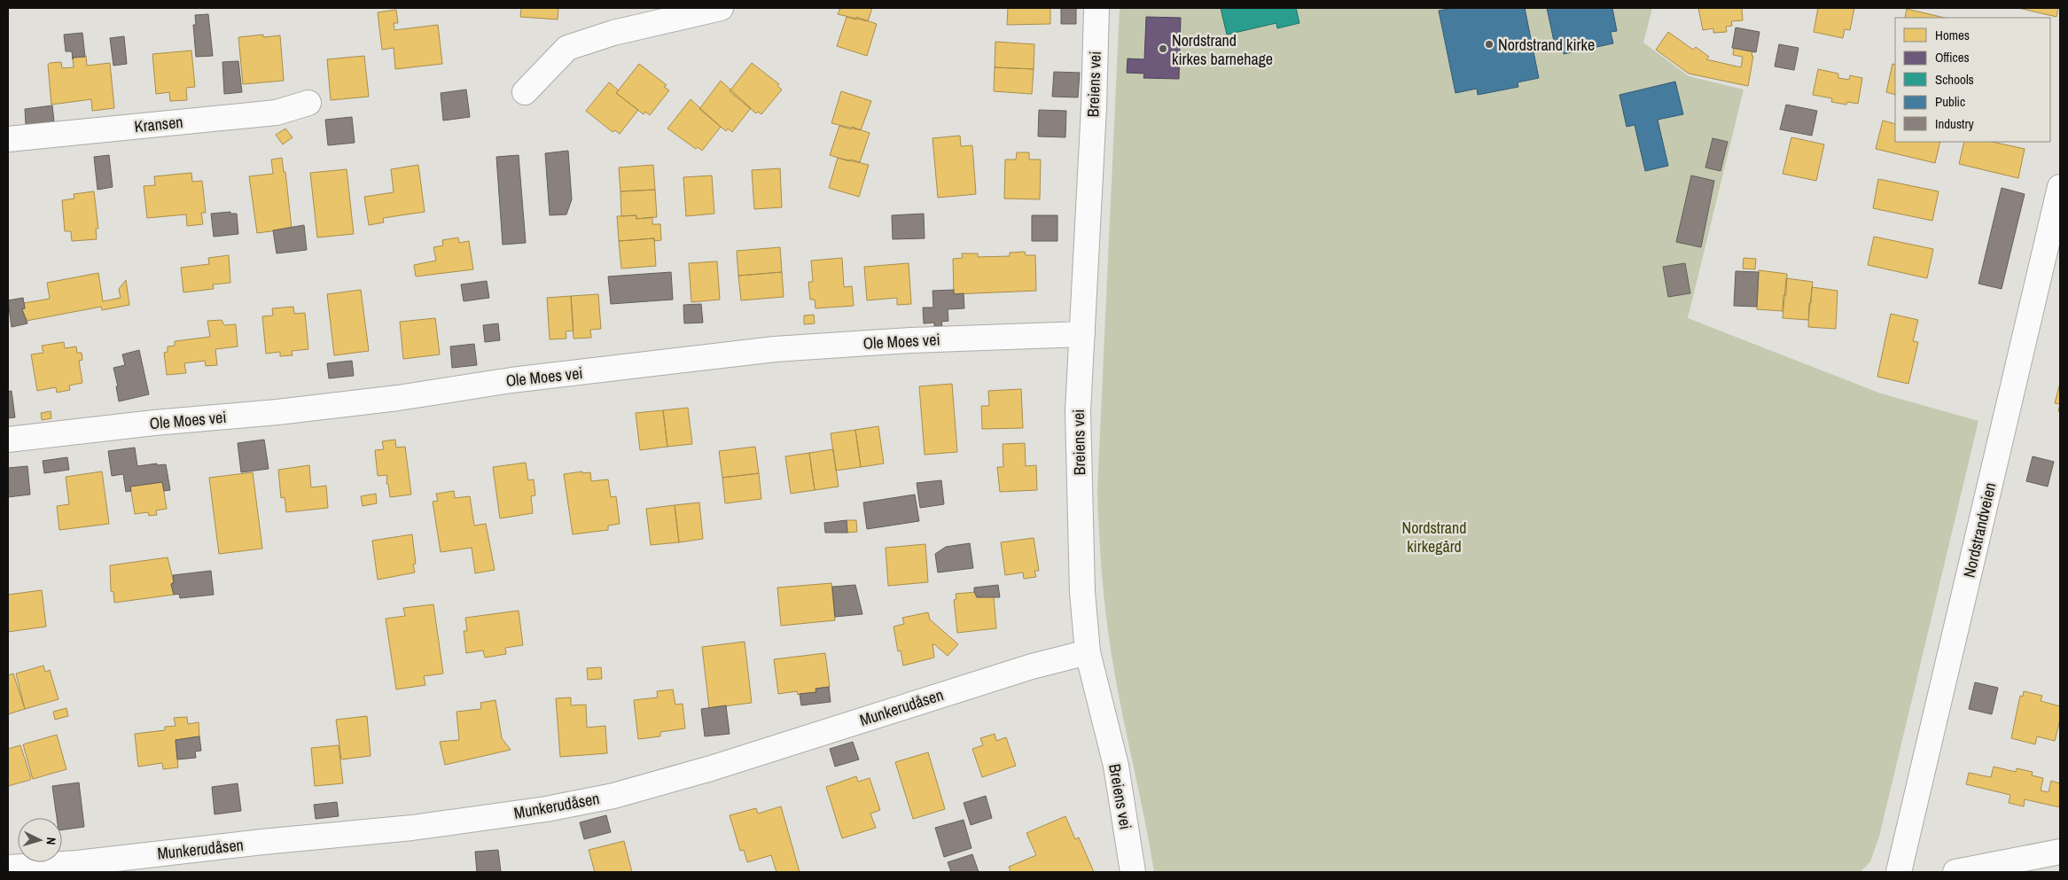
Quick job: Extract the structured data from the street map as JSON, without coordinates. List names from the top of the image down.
{
  "streets": {
    "street": [
      "Breiens vei",
      "Kransen",
      "Ole Moes vei",
      "Nordstrandveien",
      "Munkerudåsen"
    ]
  },
  "crossings": [
    ["Breiens vei", "Ole Moes vei"],
    ["Breiens vei", "Munkerudåsen"]
  ],
  "parks": ["Nordstrand kirkegård"],
  "places": ["Nordstrand kirke", "Nordstrand kirkes barnehage"],
  "legend": [
    "Homes",
    "Offices",
    "Schools",
    "Public",
    "Industry"
  ],
  "north": "right"
}
